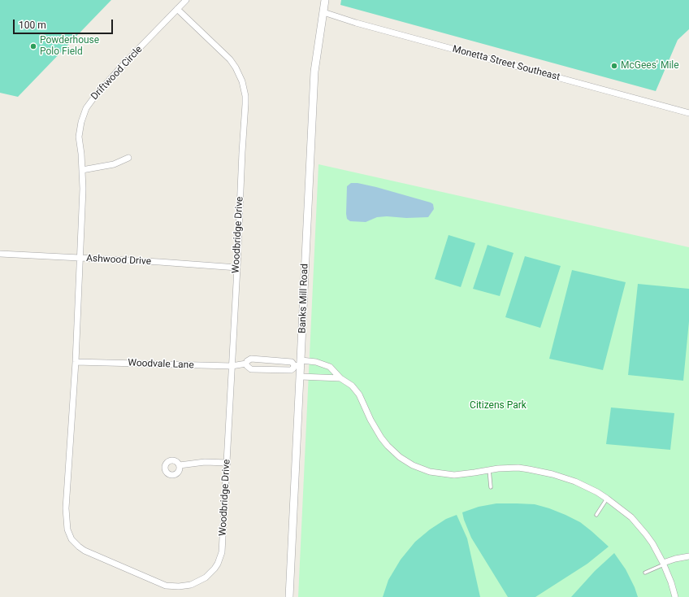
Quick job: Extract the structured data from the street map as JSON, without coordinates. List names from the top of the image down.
{
  "streets": {
    "street": [
      "Monetta Street Southeast",
      "Driftwood Circle",
      "Woodbridge Drive",
      "Ashwood Drive",
      "Banks Mill Road",
      "Woodvale Lane"
    ]
  },
  "crossings": [
    ["Monetta Street Southeast", "Banks Mill Road"],
    ["Driftwood Circle", "Woodbridge Drive"],
    ["Driftwood Circle", "Ashwood Drive"],
    ["Woodbridge Drive", "Ashwood Drive"],
    ["Woodbridge Drive", "Woodvale Lane"],
    ["Banks Mill Road", "Woodvale Lane"]
  ],
  "parks": ["Citizens Park"],
  "places": ["Powderhouse Polo Field", "McGees' Mile"],
  "scale_bar": "100 m"
}
